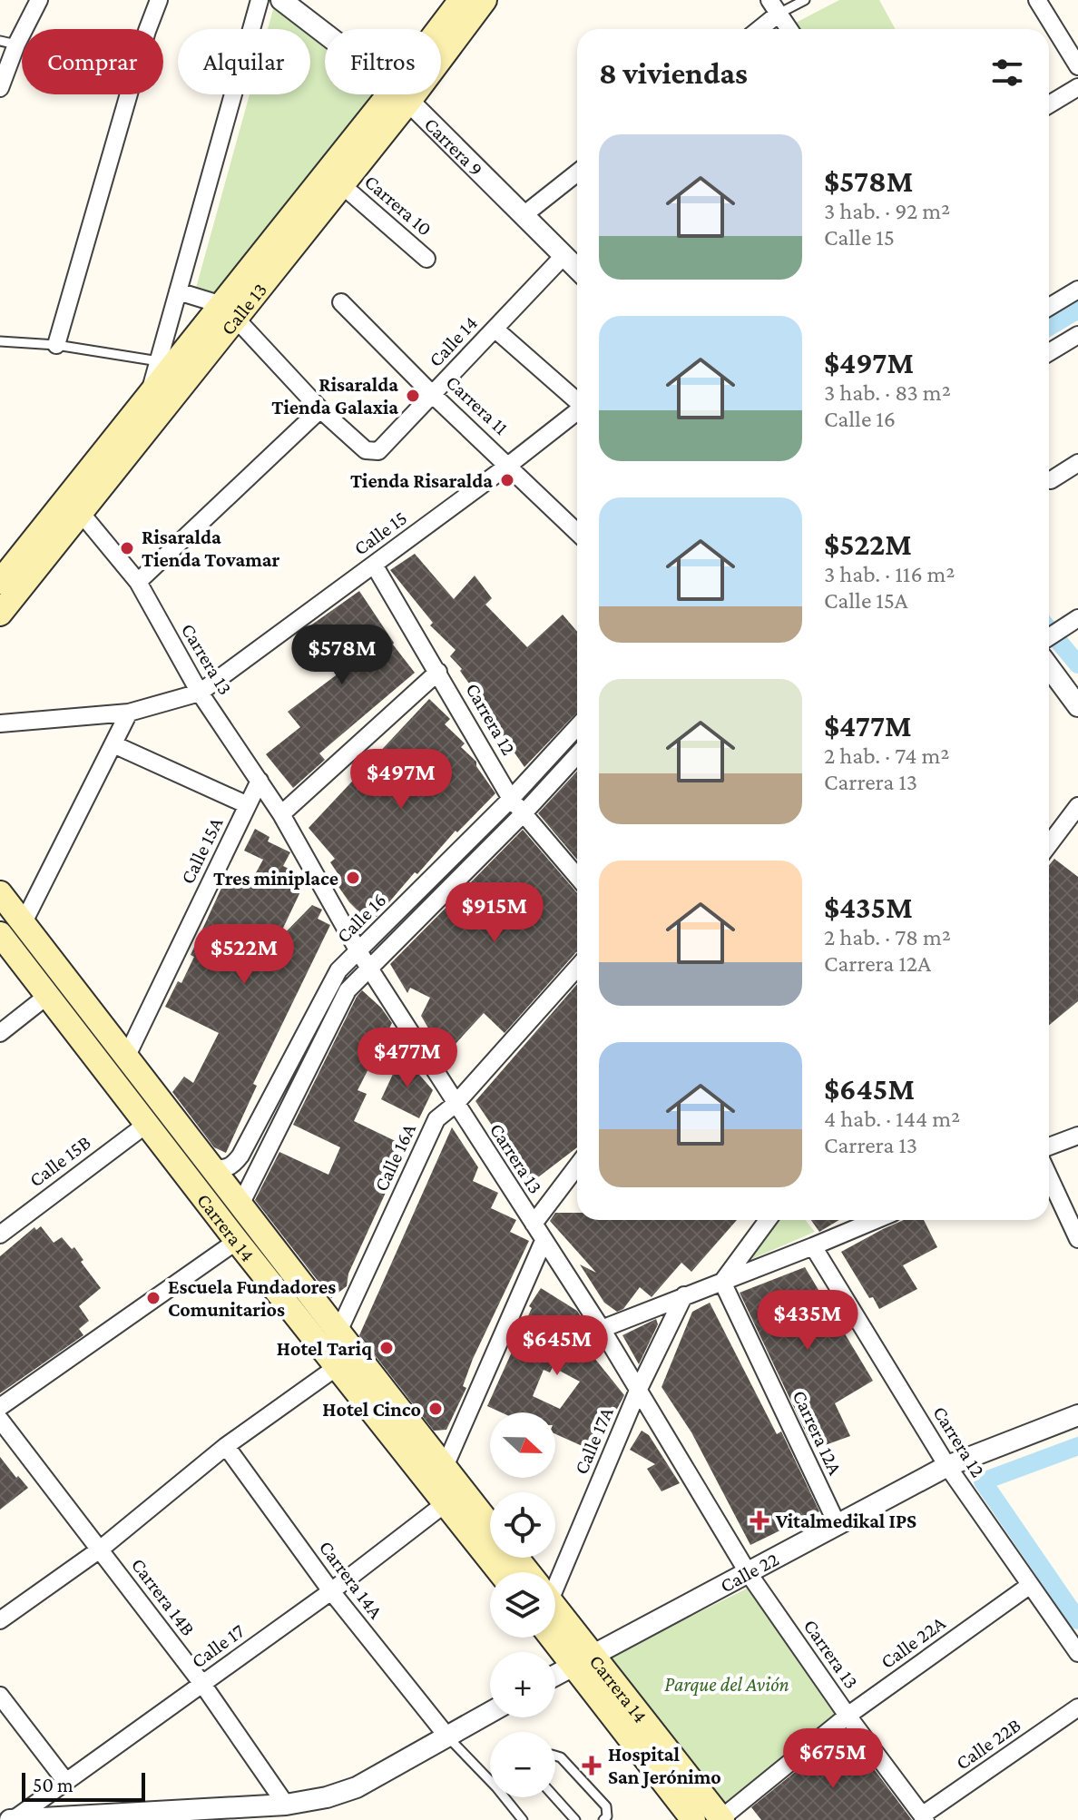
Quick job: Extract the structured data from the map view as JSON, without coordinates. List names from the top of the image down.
{
  "streets": {
    "main road": ["Calle 13", "Carrera 14"],
    "street": [
      "Carrera 9",
      "Carrera 10",
      "Calle 14",
      "Carrera 11",
      "Calle 15",
      "Carrera 13",
      "Carrera 12",
      "Calle 15A",
      "Calle 16",
      "Calle 16A",
      "Calle 15B",
      "Carrera 12A",
      "Calle 17A",
      "Calle 22",
      "Carrera 14A",
      "Carrera 14B",
      "Calle 22A",
      "Calle 17",
      "Calle 22B"
    ]
  },
  "crossings": [
    ["Carrera 9", "Calle 13"],
    ["Carrera 9", "Calle 14"],
    ["Carrera 10", "Calle 13"],
    ["Calle 13", "Carrera 13"],
    ["Calle 14", "Carrera 11"],
    ["Carrera 11", "Calle 15"],
    ["Calle 15", "Carrera 13"],
    ["Calle 15", "Carrera 12"],
    ["Carrera 13", "Calle 15A"],
    ["Carrera 13", "Calle 16"],
    ["Carrera 13", "Calle 16A"],
    ["Carrera 13", "Calle 17A"],
    ["Carrera 13", "Calle 22"],
    ["Carrera 13", "Calle 22A"],
    ["Carrera 13", "Calle 22B"],
    ["Carrera 12", "Calle 16"],
    ["Carrera 12", "Calle 22"],
    ["Carrera 12", "Calle 22A"],
    ["Calle 15A", "Carrera 14"],
    ["Calle 16", "Carrera 14"],
    ["Calle 16A", "Carrera 14"],
    ["Calle 15B", "Carrera 14"],
    ["Carrera 14", "Calle 22"],
    ["Carrera 14", "Calle 22A"],
    ["Carrera 14", "Calle 17"],
    ["Carrera 12A", "Calle 22"],
    ["Carrera 14A", "Calle 17"],
    ["Carrera 14B", "Calle 17"]
  ],
  "parks": ["Parque del Avión"],
  "places": {
    "other": [
      "Risaralda Tienda Galaxia",
      "Tienda Risaralda",
      "Risaralda Tienda Tovamar",
      "Tres miniplace",
      "Escuela Fundadores Comunitarios",
      "Hotel Tariq",
      "Hotel Cinco"
    ],
    "health": ["Vitalmedikal IPS", "Hospital San Jerónimo"]
  },
  "scale_bar": "50 m",
  "north": "right",
  "page": {
    "chip": ["Comprar", "Alquilar", "Filtros"],
    "heading": "8 viviendas",
    "list": [
      {
        "name": "$578M",
        "note": "3 hab. · 92 m² · Calle 15"
      },
      {
        "name": "$497M",
        "note": "3 hab. · 83 m² · Calle 16"
      },
      {
        "name": "$522M",
        "note": "3 hab. · 116 m² · Calle 15A"
      },
      {
        "name": "$477M",
        "note": "2 hab. · 74 m² · Carrera 13"
      },
      {
        "name": "$435M",
        "note": "2 hab. · 78 m² · Carrera 12A"
      },
      {
        "name": "$645M",
        "note": "4 hab. · 144 m² · Carrera 13"
      }
    ],
    "price": [
      "$578M",
      "$497M",
      "$915M",
      "$522M",
      "$477M",
      "$435M",
      "$645M",
      "$675M"
    ],
    "map_buttons": ["+", "−"],
    "scale": "50 m"
  }
}
